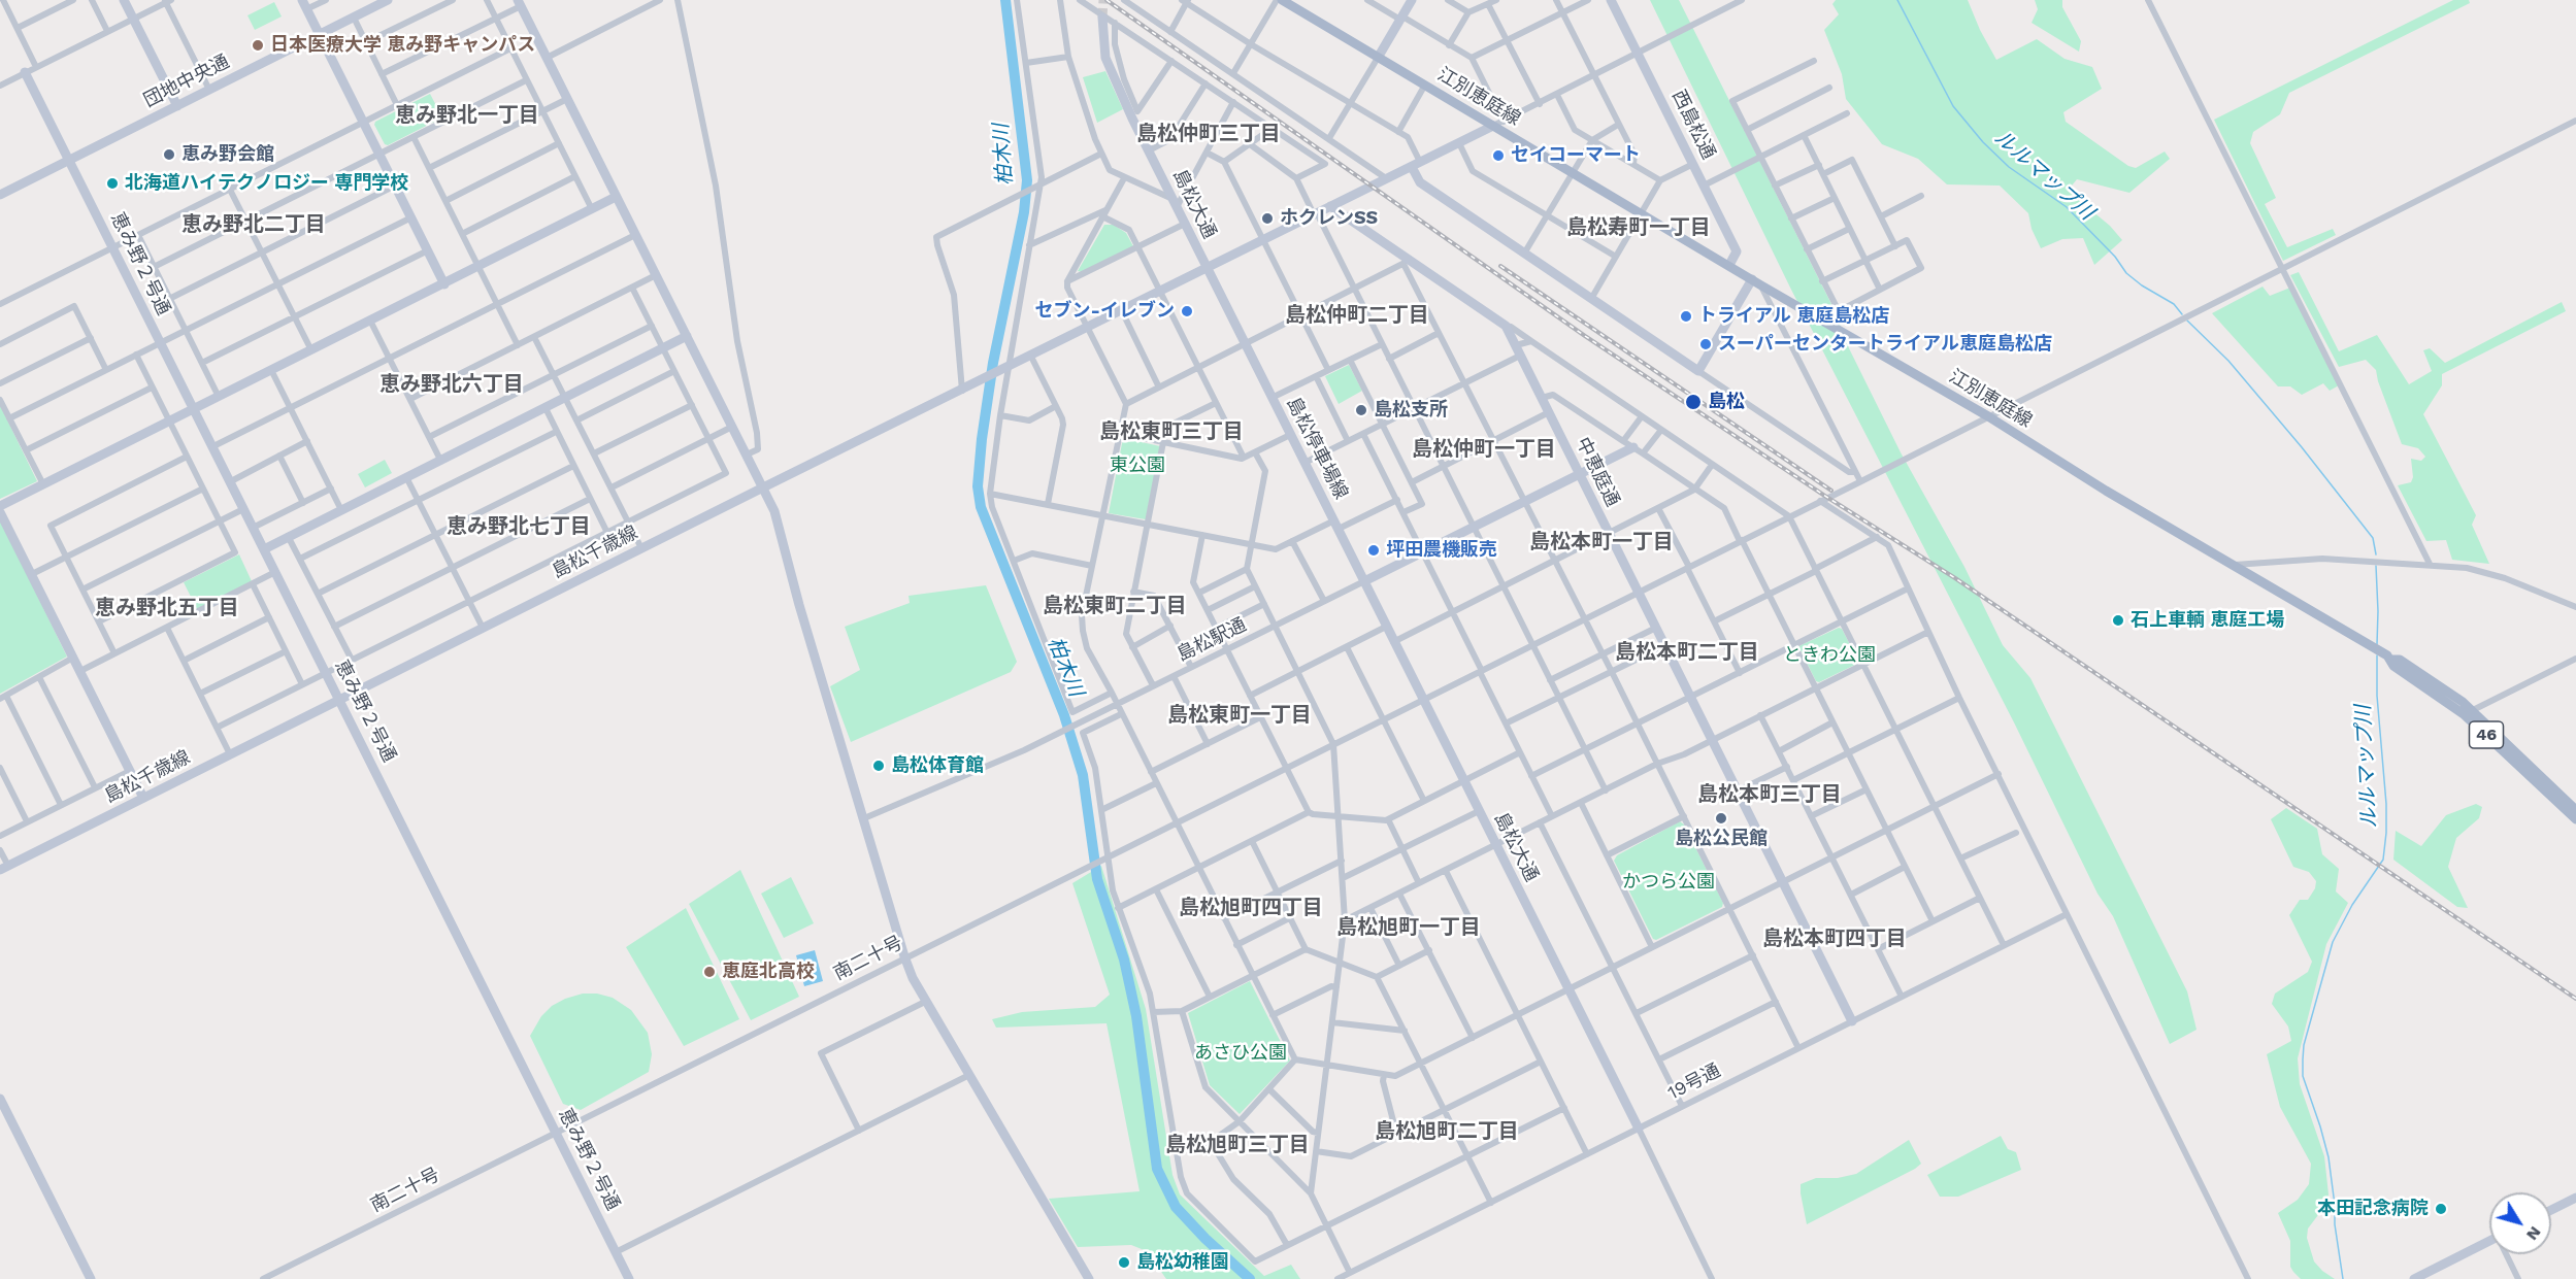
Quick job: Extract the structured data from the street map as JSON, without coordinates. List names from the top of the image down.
{
  "streets": {
    "main road": ["江別恵庭線", "46"],
    "street": [
      "団地中央通",
      "西島松通",
      "島松大通",
      "恵み野２号通",
      "島松停車場線",
      "中恵庭通",
      "島松千歳線",
      "島松駅通",
      "南二十号",
      "19号通"
    ]
  },
  "crossings": [
    ["団地中央通", "恵み野２号通"],
    ["江別恵庭線", "西島松通"],
    ["江別恵庭線", "南二十号"],
    ["島松大通", "島松停車場線"],
    ["島松大通", "島松千歳線"],
    ["島松大通", "島松駅通"],
    ["島松大通", "南二十号"],
    ["島松大通", "19号通"],
    ["恵み野２号通", "島松千歳線"],
    ["恵み野２号通", "南二十号"],
    ["島松停車場線", "島松千歳線"],
    ["島松停車場線", "島松駅通"],
    ["中恵庭通", "南二十号"],
    ["中恵庭通", "19号通"]
  ],
  "districts": [
    "恵み野北一丁目",
    "島松仲町三丁目",
    "恵み野北二丁目",
    "島松寿町一丁目",
    "島松仲町二丁目",
    "恵み野北六丁目",
    "島松東町三丁目",
    "島松仲町一丁目",
    "恵み野北七丁目",
    "島松本町一丁目",
    "島松東町二丁目",
    "恵み野北五丁目",
    "島松本町二丁目",
    "島松東町一丁目",
    "島松本町三丁目",
    "島松旭町四丁目",
    "島松旭町一丁目",
    "島松本町四丁目",
    "島松旭町二丁目",
    "島松旭町三丁目"
  ],
  "water": ["柏木川", "ルルマップ川"],
  "parks": [
    "東公園",
    "ときわ公園",
    "かつら公園",
    "あさひ公園"
  ],
  "places": [
    "日本医療大学 恵み野キャンパス",
    "恵み野会館",
    "セイコーマート",
    "北海道ハイテクノロジー 専門学校",
    "ホクレンSS",
    "セブン-イレブン",
    "トライアル 恵庭島松店",
    "スーパーセンタートライアル恵庭島松店",
    "島松",
    "島松支所",
    "坪田農機販売",
    "石上車輌 恵庭工場",
    "島松体育館",
    "島松公民館",
    "恵庭北高校",
    "本田記念病院",
    "島松幼稚園"
  ],
  "north": "bottom right"
}
